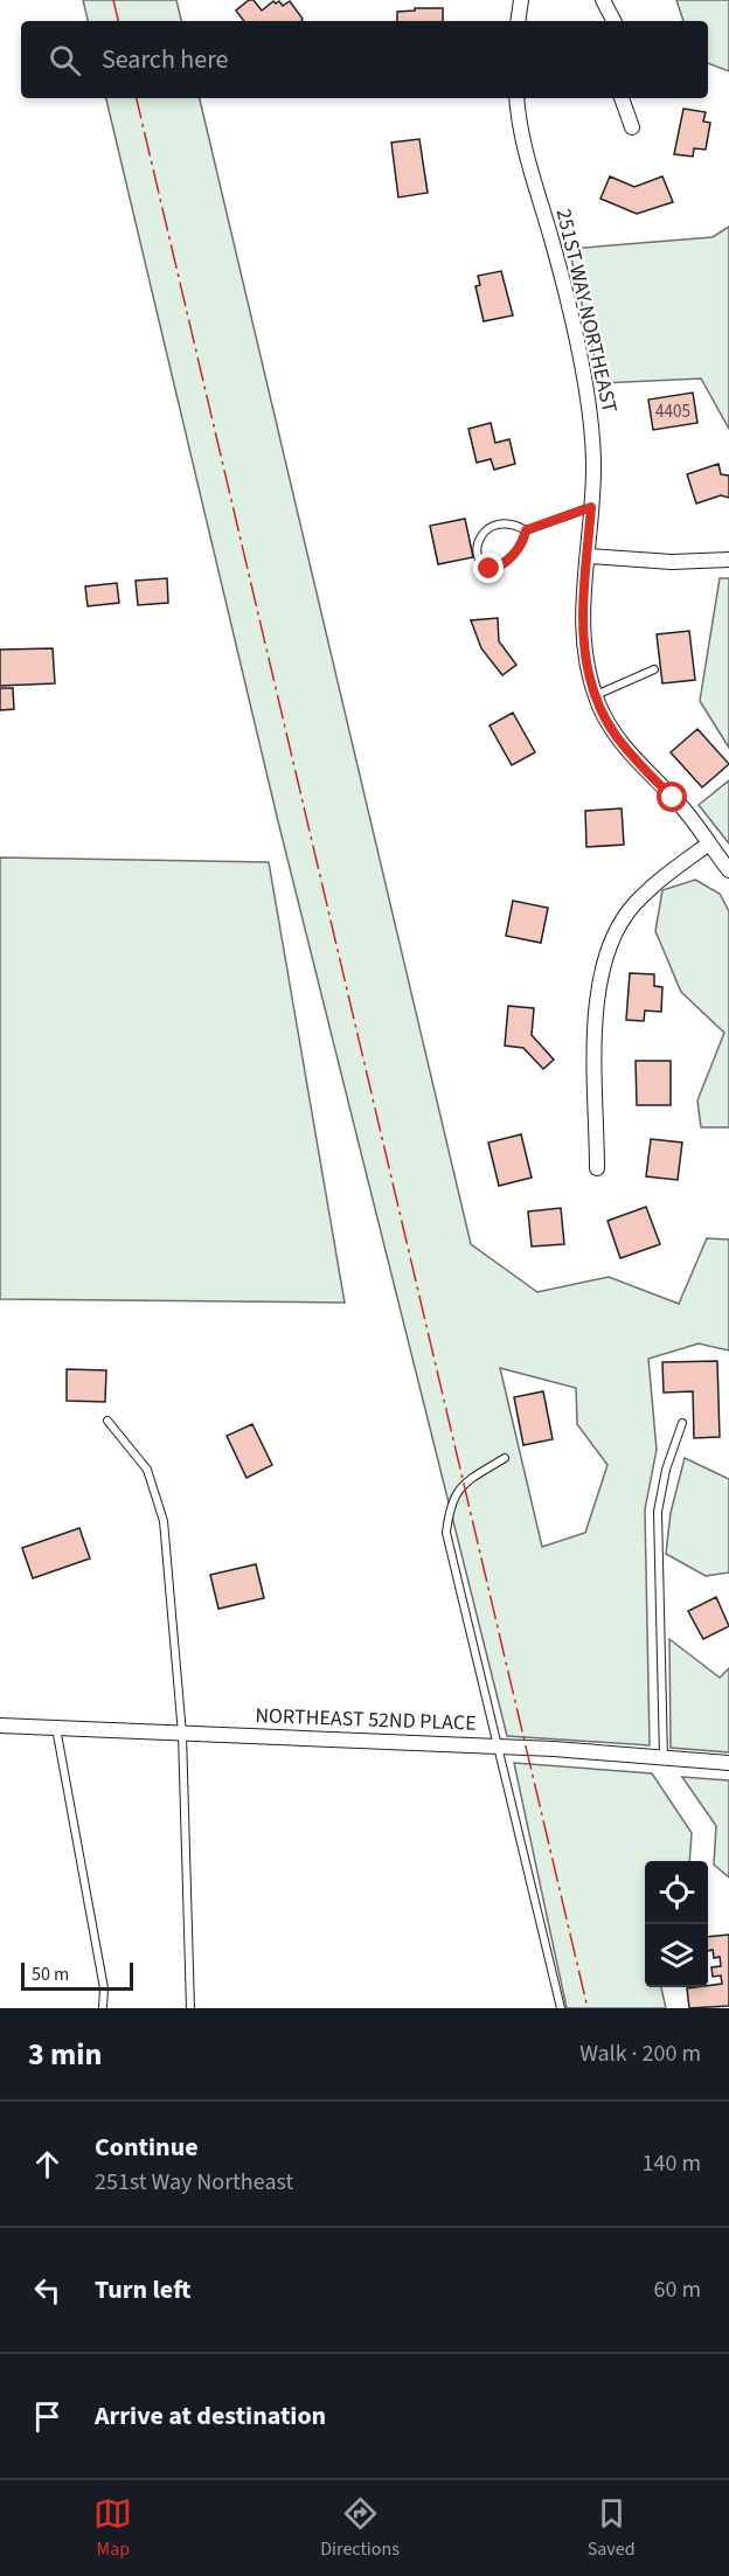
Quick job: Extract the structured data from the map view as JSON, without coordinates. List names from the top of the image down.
{
  "streets": {
    "street": ["251ST WAY NORTHEAST", "NORTHEAST 52ND PLACE"]
  },
  "house_numbers": ["4405"],
  "scale_bar": "50 m",
  "page": {
    "search": "Search here",
    "scale": "50 m",
    "heading": ["3 min", "Walk · 200 m"],
    "list": [
      ["Continue", "251st Way Northeast", "140 m"],
      ["Turn left", "60 m"],
      "Arrive at destination"
    ],
    "nav": ["Map", "Directions", "Saved"]
  }
}
